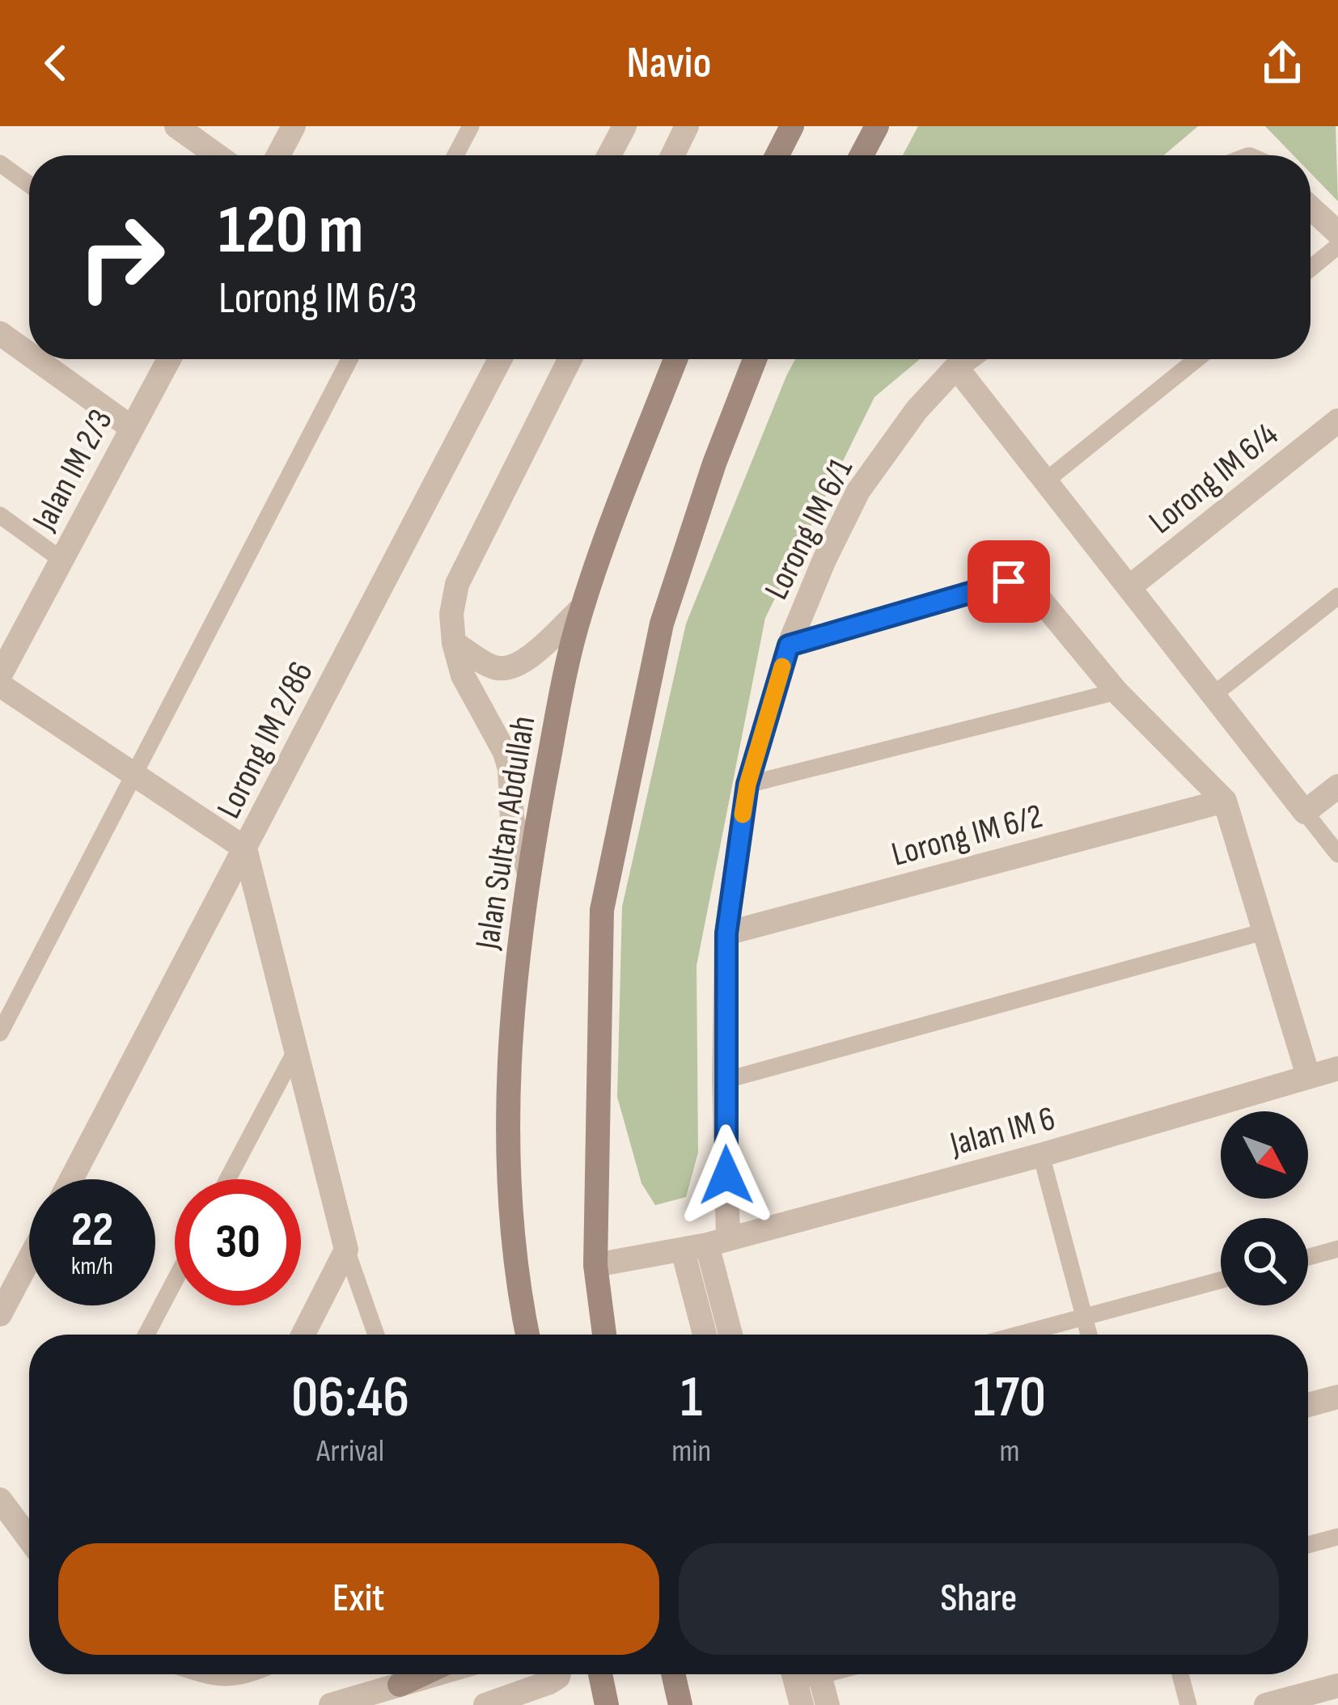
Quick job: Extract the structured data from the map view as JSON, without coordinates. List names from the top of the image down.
{
  "streets": {
    "main road": ["Jalan Sultan Abdullah"],
    "street": [
      "Jalan IM 2/3",
      "Lorong IM 6/4",
      "Lorong IM 6/1",
      "Lorong IM 2/86",
      "Lorong IM 6/2",
      "Jalan IM 6"
    ]
  },
  "crossings": [
    ["Lorong IM 6/1", "Lorong IM 6/2"],
    ["Lorong IM 6/1", "Jalan IM 6"]
  ],
  "north": "bottom right",
  "page": {
    "header": "Navio",
    "turn": ["120 m", "Lorong IM 6/3"],
    "speed": "22 km/h",
    "limit": "30",
    "eta": [
      "06:46",
      "Arrival",
      "1",
      "min",
      "170",
      "m"
    ],
    "buttons": ["Exit", "Share"]
  }
}
